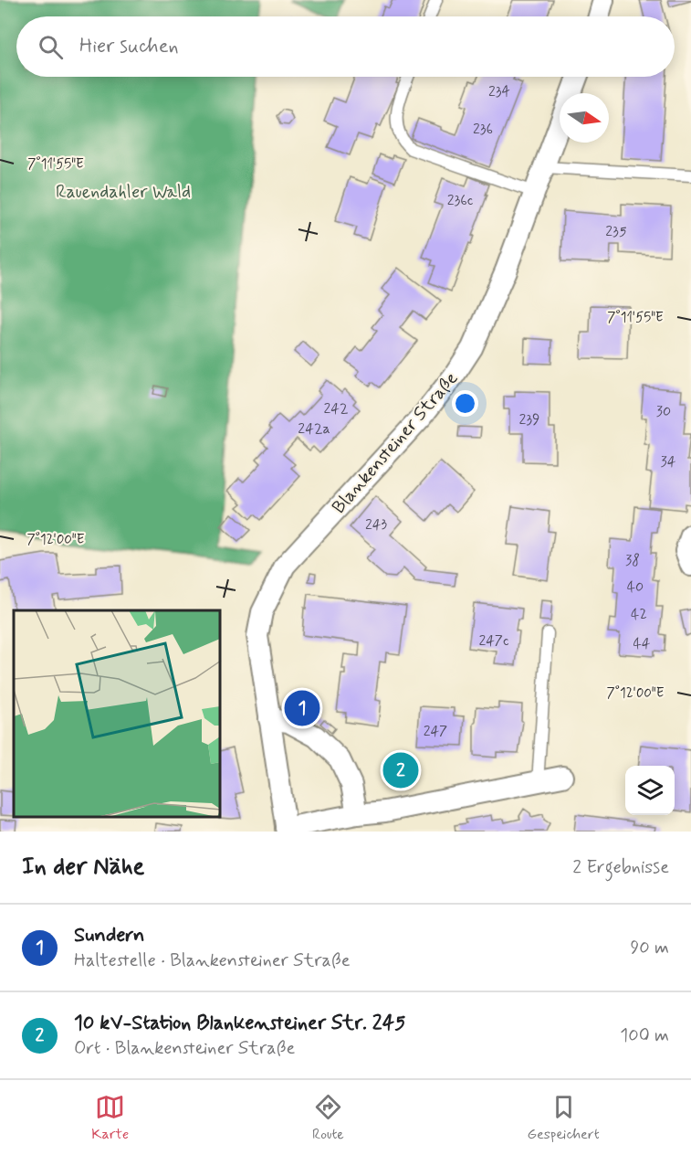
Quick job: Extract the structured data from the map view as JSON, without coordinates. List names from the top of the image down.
{
  "streets": {
    "street": ["Blankensteiner Straße"]
  },
  "parks": ["Rauendahler Wald"],
  "house_numbers": [
    "234",
    "236",
    "236c",
    "235",
    "242",
    "30",
    "239",
    "242a",
    "34",
    "243",
    "38",
    "40",
    "42",
    "247c",
    "44",
    "247"
  ],
  "north": "right",
  "page": {
    "search": "Hier suchen",
    "pins": ["1", "2"],
    "heading": ["In der Nähe", "2 Ergebnisse"],
    "list": [
      {
        "mark": "1",
        "name": "Sundern",
        "note": "Haltestelle · Blankensteiner Straße",
        "value": "90 m"
      },
      {
        "mark": "2",
        "name": "10 kV-Station Blankensteiner Str. 245",
        "note": "Ort · Blankensteiner Straße",
        "value": "100 m"
      }
    ],
    "nav": ["Karte", "Route", "Gespeichert"]
  },
  "coordinates": ["7°11'55\"E", "7°12'00\"E"]
}
